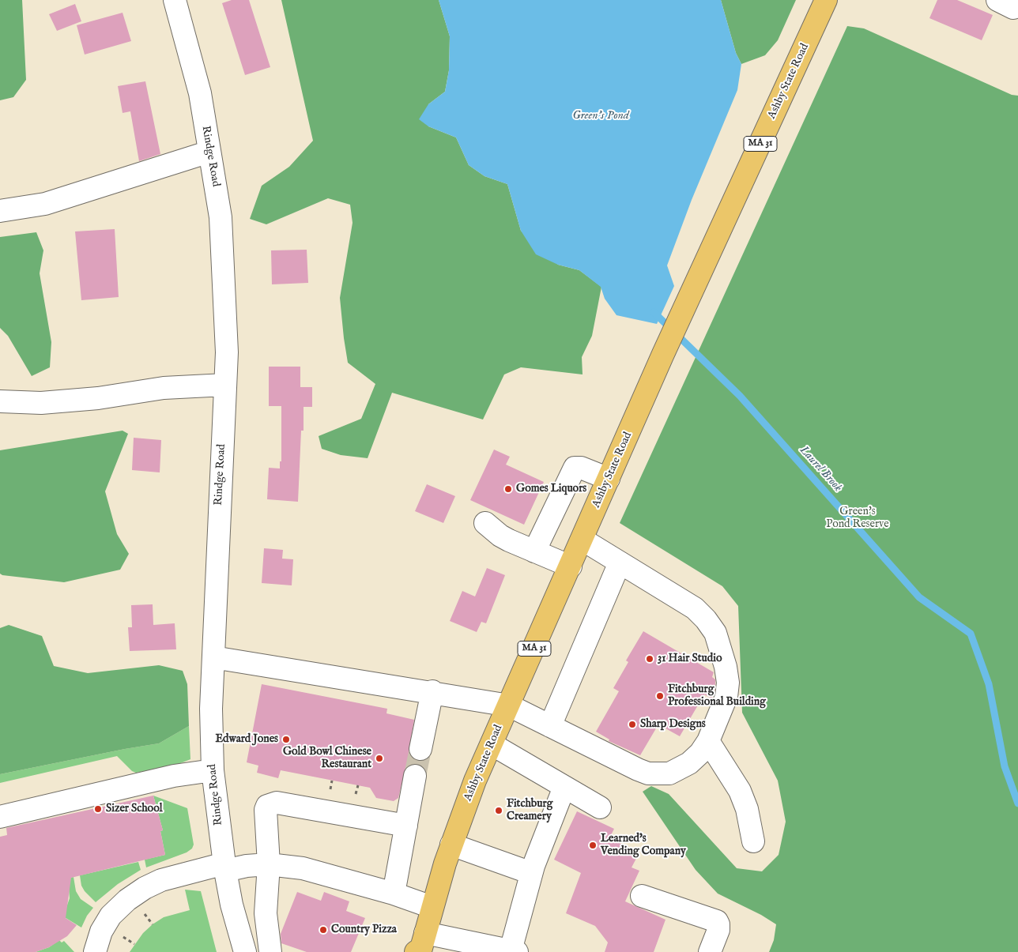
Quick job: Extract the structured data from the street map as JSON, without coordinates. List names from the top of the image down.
{
  "streets": {
    "main road": ["Ashby State Road", "MA 31"],
    "street": ["Rindge Road"]
  },
  "water": ["Green's Pond", "Laurel Brook"],
  "parks": ["Green's Pond Reserve"],
  "places": [
    "Gomes Liquors",
    "31 Hair Studio",
    "Fitchburg Professional Building",
    "Sharp Designs",
    "Edward Jones",
    "Gold Bowl Chinese Restaurant",
    "Sizer School",
    "Fitchburg Creamery",
    "Learned's Vending Company",
    "Country Pizza"
  ]
}
